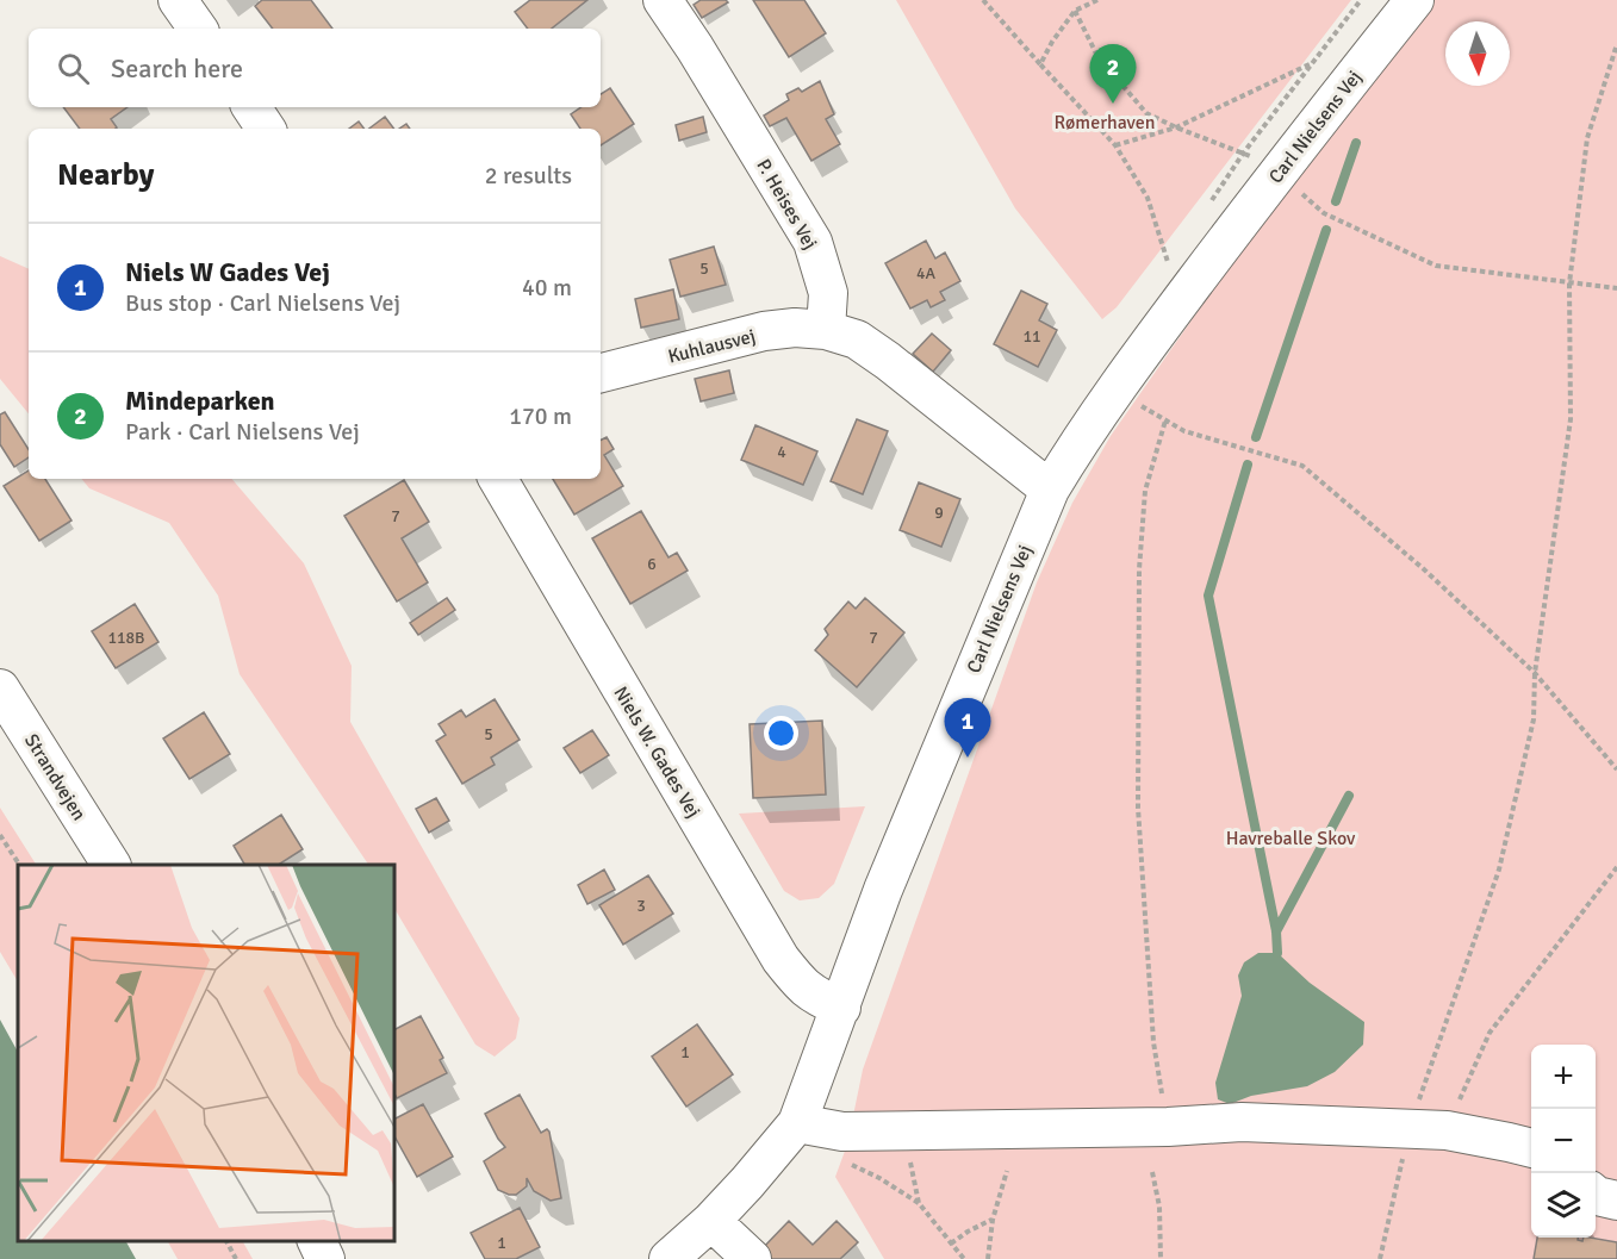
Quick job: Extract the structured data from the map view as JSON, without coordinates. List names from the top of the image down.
{
  "streets": {
    "street": [
      "Carl Nielsens Vej",
      "P. Heises Vej",
      "Kuhlausvej",
      "Niels W. Gades Vej",
      "Strandvejen"
    ]
  },
  "crossings": [
    ["Carl Nielsens Vej", "Niels W. Gades Vej"],
    ["P. Heises Vej", "Kuhlausvej"]
  ],
  "parks": ["Rømerhaven", "Havreballe Skov"],
  "house_numbers": [
    "5",
    "4A",
    "11",
    "4",
    "9",
    "7",
    "6",
    "118B",
    "7",
    "5",
    "3",
    "1",
    "1"
  ],
  "north": "bottom",
  "page": {
    "search": "Search here",
    "pins": ["2", "1"],
    "heading": ["Nearby", "2 results"],
    "list": [
      {
        "mark": "1",
        "name": "Niels W Gades Vej",
        "note": "Bus stop · Carl Nielsens Vej",
        "value": "40 m"
      },
      {
        "mark": "2",
        "name": "Mindeparken",
        "note": "Park · Carl Nielsens Vej",
        "value": "170 m"
      }
    ],
    "map_buttons": ["+", "−"]
  }
}
